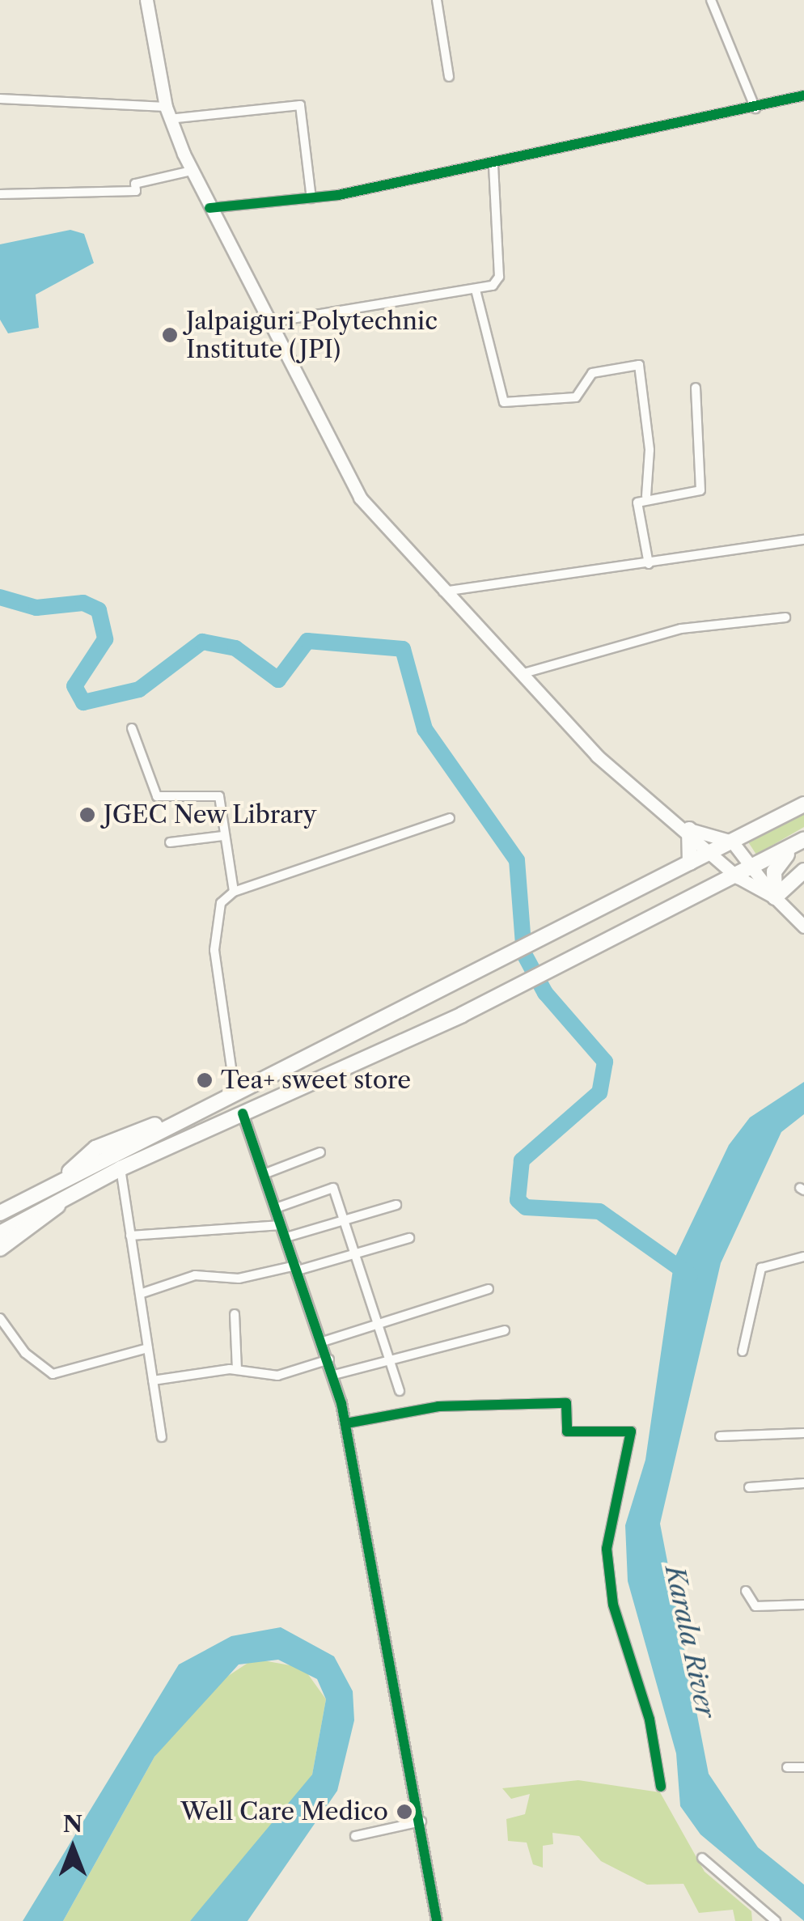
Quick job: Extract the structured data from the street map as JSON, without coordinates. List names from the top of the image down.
{
  "water": ["Karala River"],
  "places": [
    "Jalpaiguri Polytechnic Institute (JPI)",
    "JGEC New Library",
    "Tea+ sweet store",
    "Well Care Medico"
  ],
  "north": "top"
}
